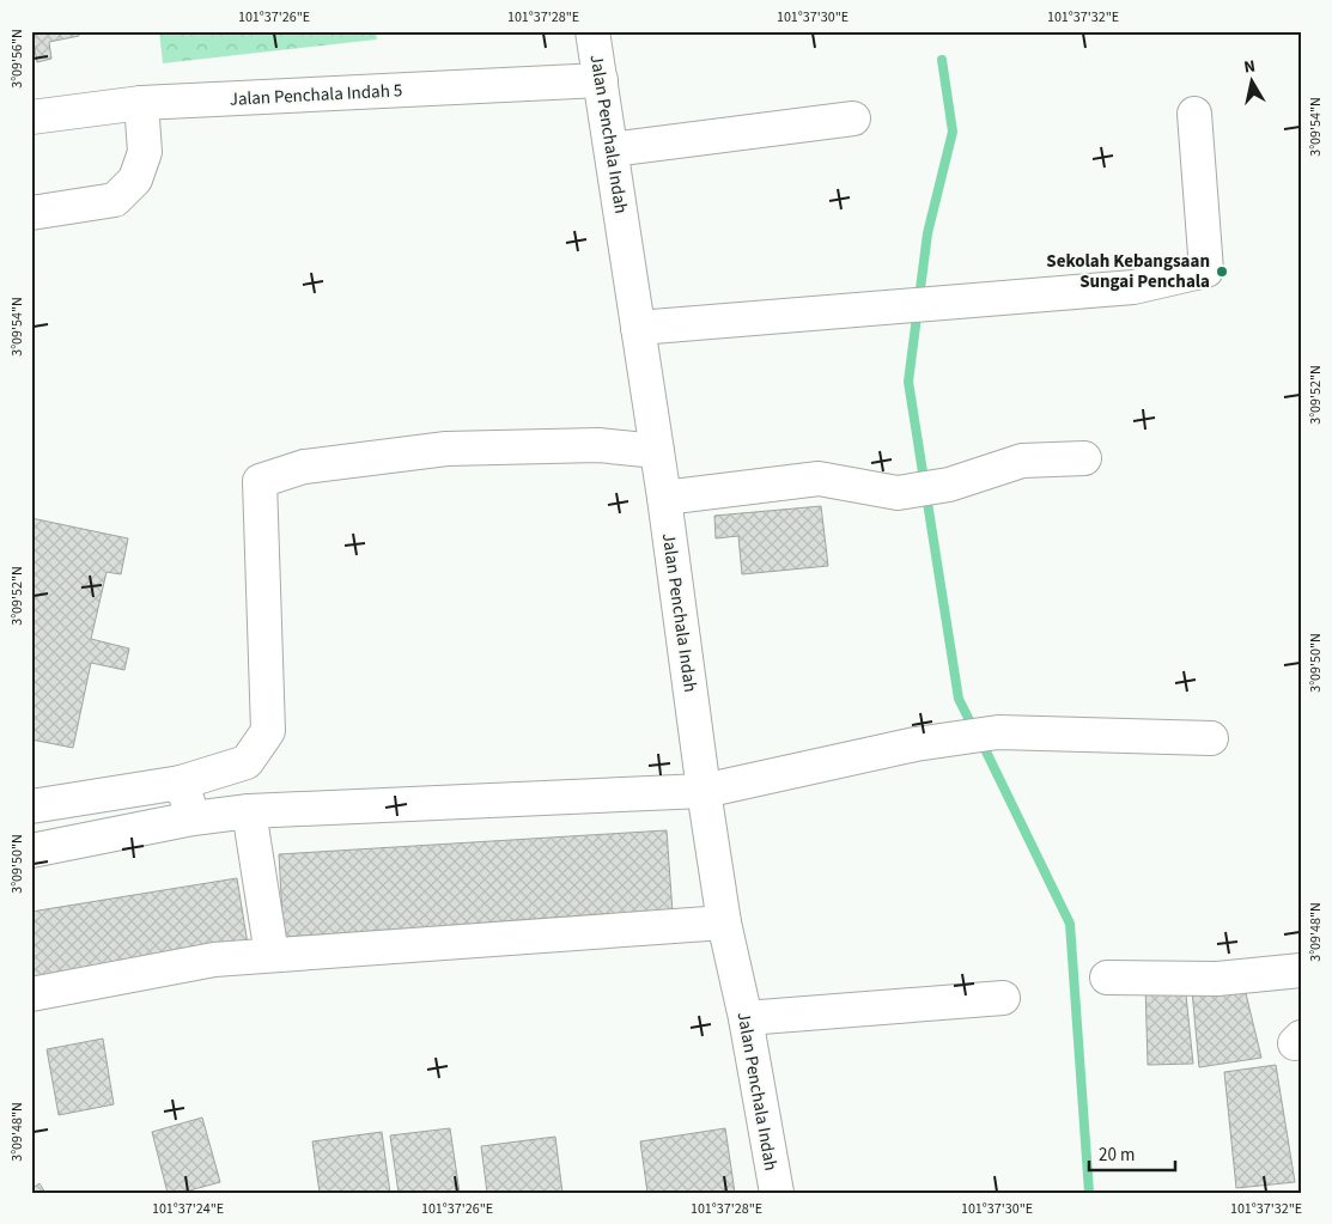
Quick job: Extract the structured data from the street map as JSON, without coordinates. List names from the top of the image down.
{
  "streets": {
    "street": ["Jalan Penchala Indah 5", "Jalan Penchala Indah"]
  },
  "crossings": [
    ["Jalan Penchala Indah 5", "Jalan Penchala Indah"]
  ],
  "places": ["Sekolah Kebangsaan Sungai Penchala"],
  "scale_bar": "20 m",
  "north": "top",
  "coordinates": [
    "101°37'26\"E",
    "101°37'28\"E",
    "101°37'30\"E",
    "101°37'32\"E",
    "3°09'56\"N",
    "3°09'54\"N",
    "3°09'52\"N",
    "3°09'50\"N",
    "3°09'48\"N",
    "101°37'24\"E"
  ]
}
